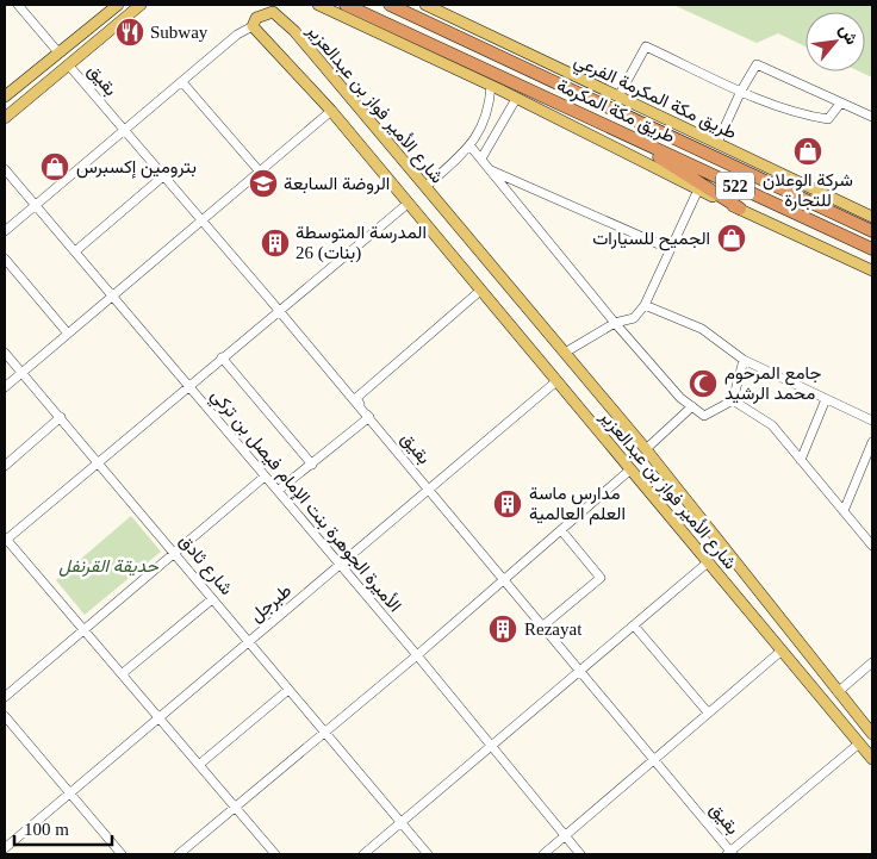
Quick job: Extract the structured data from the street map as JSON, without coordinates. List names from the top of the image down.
{
  "streets": {
    "highway": ["طريق مكة المكرمة", "522"],
    "main road": ["طريق مكة المكرمة الفرعي", "شارع الأمير فواز بن عبدالعزير"],
    "street": [
      "بقيق",
      "الأميرة الجوهرة بنت الإمام فيصل بن تركي",
      "شارع ثادق",
      "طبرجل"
    ]
  },
  "crossings": [
    ["بقيق", "طبرجل"],
    ["شارع الأمير فواز بن عبدالعزير", "طبرجل"],
    ["الأميرة الجوهرة بنت الإمام فيصل بن تركي", "طبرجل"],
    ["شارع ثادق", "طبرجل"]
  ],
  "parks": ["حديقة القرنفل"],
  "places": {
    "restaurant": ["Subway"],
    "shop": ["شركة الوعلان للتجارة", "بترومين إكسبرس", "الجميح للسيارات"],
    "school or university": ["الروضة السابعة"],
    "building": ["المدرسة المتوسطة 26 (بنات)", "مدارس ماسة العلم العالمية", "Rezayat"],
    "mosque": ["جامع المرحوم محمد الرشيد"]
  },
  "scale_bar": "100 m",
  "north": "top right"
}
